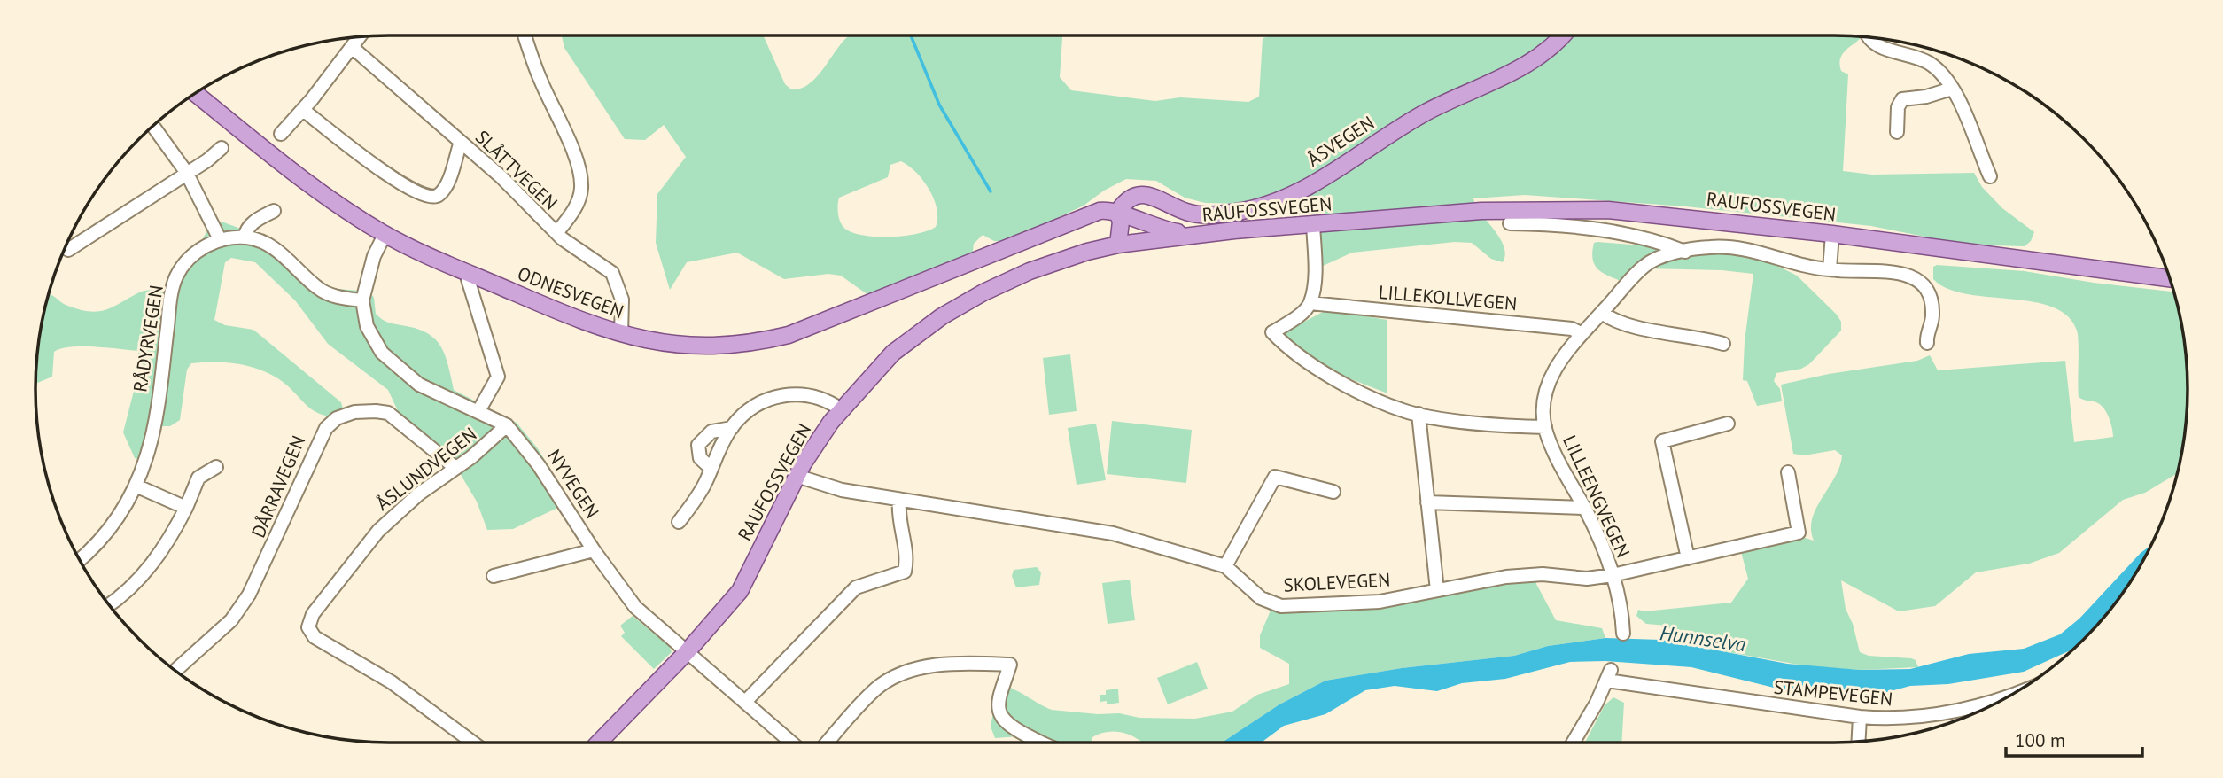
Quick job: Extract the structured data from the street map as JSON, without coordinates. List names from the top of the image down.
{
  "streets": {
    "main road": ["ÅSVEGEN", "RAUFOSSVEGEN", "ODNESVEGEN"],
    "street": [
      "SLÅTTVEGEN",
      "LILLEKOLLVEGEN",
      "RÅDYRVEGEN",
      "ÅSLUNDVEGEN",
      "NYVEGEN",
      "DÅRRAVEGEN",
      "LILLEENGVEGEN",
      "SKOLEVEGEN",
      "STAMPEVEGEN"
    ]
  },
  "crossings": [
    ["ÅSVEGEN", "ODNESVEGEN"],
    ["SLÅTTVEGEN", "ODNESVEGEN"],
    ["RAUFOSSVEGEN", "NYVEGEN"],
    ["RAUFOSSVEGEN", "SKOLEVEGEN"],
    ["ODNESVEGEN", "NYVEGEN"],
    ["LILLEKOLLVEGEN", "LILLEENGVEGEN"],
    ["RÅDYRVEGEN", "NYVEGEN"],
    ["ÅSLUNDVEGEN", "NYVEGEN"],
    ["ÅSLUNDVEGEN", "DÅRRAVEGEN"],
    ["LILLEENGVEGEN", "SKOLEVEGEN"]
  ],
  "water": ["Hunnselva"],
  "scale_bar": "100 m"
}
